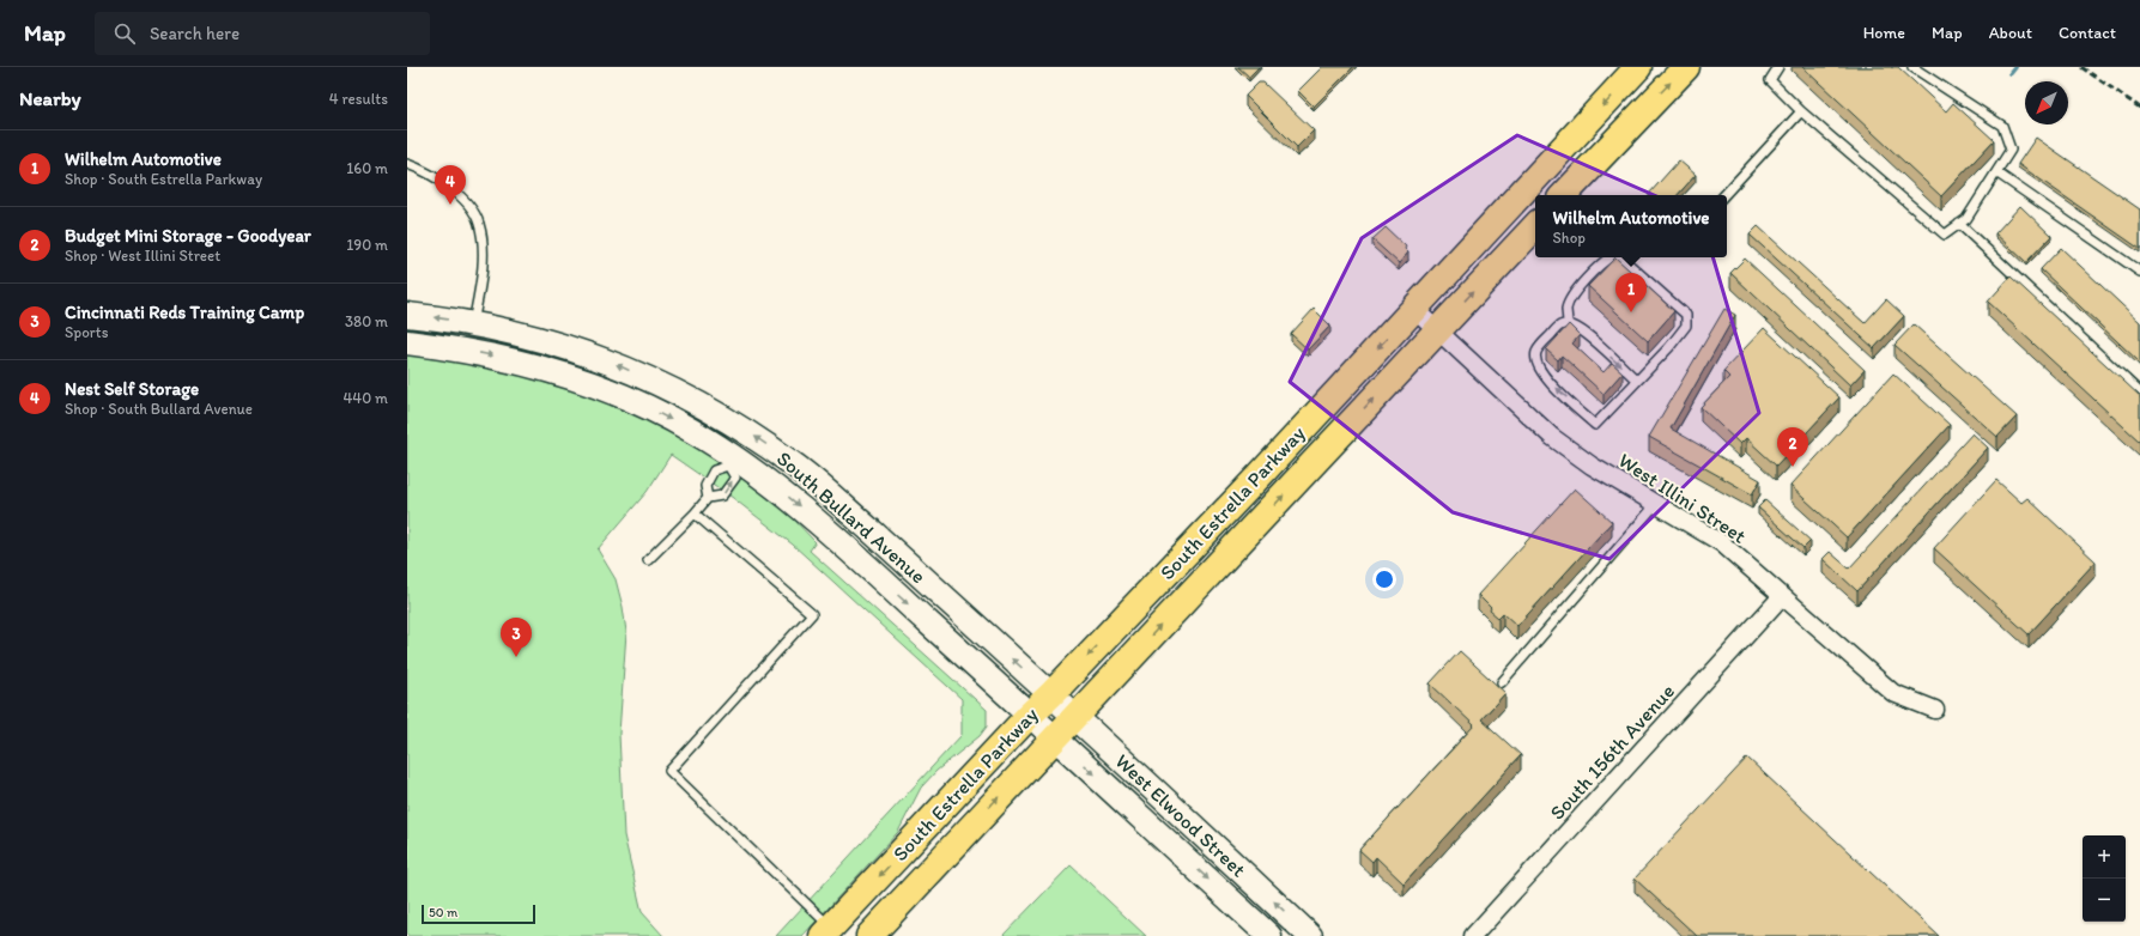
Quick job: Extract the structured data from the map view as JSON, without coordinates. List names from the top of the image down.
{
  "streets": {
    "main road": ["South Estrella Parkway", "South Bullard Avenue", "West Elwood Street"],
    "street": ["West Illini Street", "South 156th Avenue"]
  },
  "crossings": [
    ["West Illini Street", "South Estrella Parkway"],
    ["West Illini Street", "South 156th Avenue"],
    ["South Estrella Parkway", "South Bullard Avenue"],
    ["South Estrella Parkway", "West Elwood Street"],
    ["South Bullard Avenue", "West Elwood Street"]
  ],
  "scale_bar": "50 m",
  "north": "bottom left",
  "page": {
    "header": "Map",
    "search": "Search here",
    "nav": [
      "Home",
      "Map",
      "About",
      "Contact"
    ],
    "heading": ["Nearby", "4 results"],
    "list": [
      {
        "mark": "1",
        "name": "Wilhelm Automotive",
        "note": "Shop · South Estrella Parkway",
        "value": "160 m"
      },
      {
        "mark": "2",
        "name": "Budget Mini Storage - Goodyear",
        "note": "Shop · West Illini Street",
        "value": "190 m"
      },
      {
        "mark": "3",
        "name": "Cincinnati Reds Training Camp",
        "note": "Sports",
        "value": "380 m"
      },
      {
        "mark": "4",
        "name": "Nest Self Storage",
        "note": "Shop · South Bullard Avenue",
        "value": "440 m"
      }
    ],
    "pins": [
      "4",
      "1",
      "2",
      "3"
    ],
    "popup": ["Wilhelm Automotive", "Shop"],
    "map_buttons": ["+", "−"],
    "scale": "50 m"
  }
}
